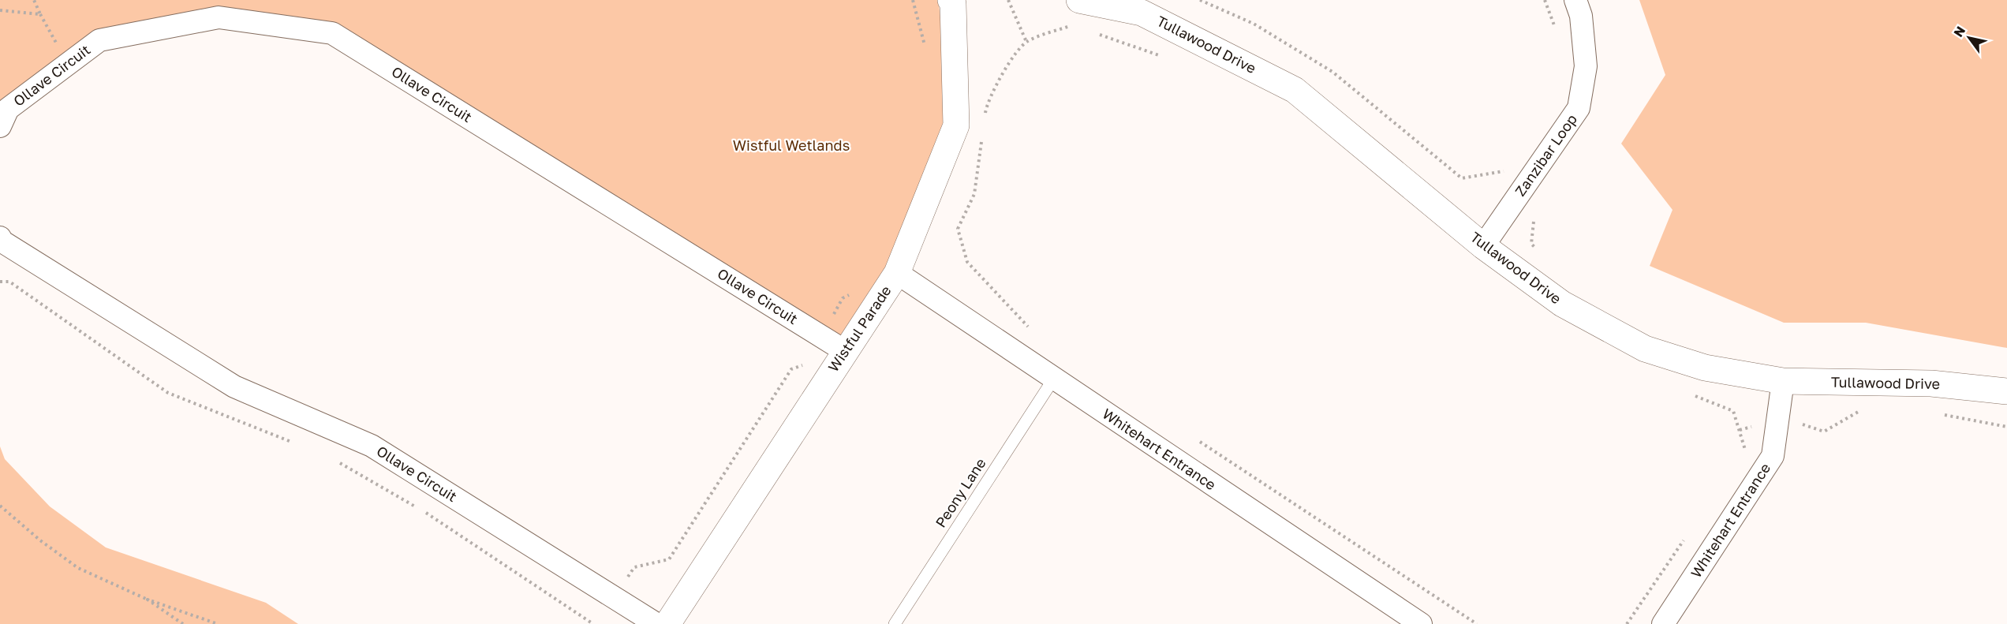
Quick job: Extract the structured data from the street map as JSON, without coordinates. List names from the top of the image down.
{
  "streets": {
    "street": [
      "Tullawood Drive",
      "Ollave Circuit",
      "Zanzibar Loop",
      "Wistful Parade",
      "Whitehart Entrance"
    ],
    "lane": ["Peony Lane"]
  },
  "crossings": [
    ["Tullawood Drive", "Zanzibar Loop"],
    ["Tullawood Drive", "Whitehart Entrance"],
    ["Ollave Circuit", "Wistful Parade"],
    ["Wistful Parade", "Whitehart Entrance"],
    ["Whitehart Entrance", "Peony Lane"]
  ],
  "parks": ["Wistful Wetlands"],
  "north": "top left"
}
